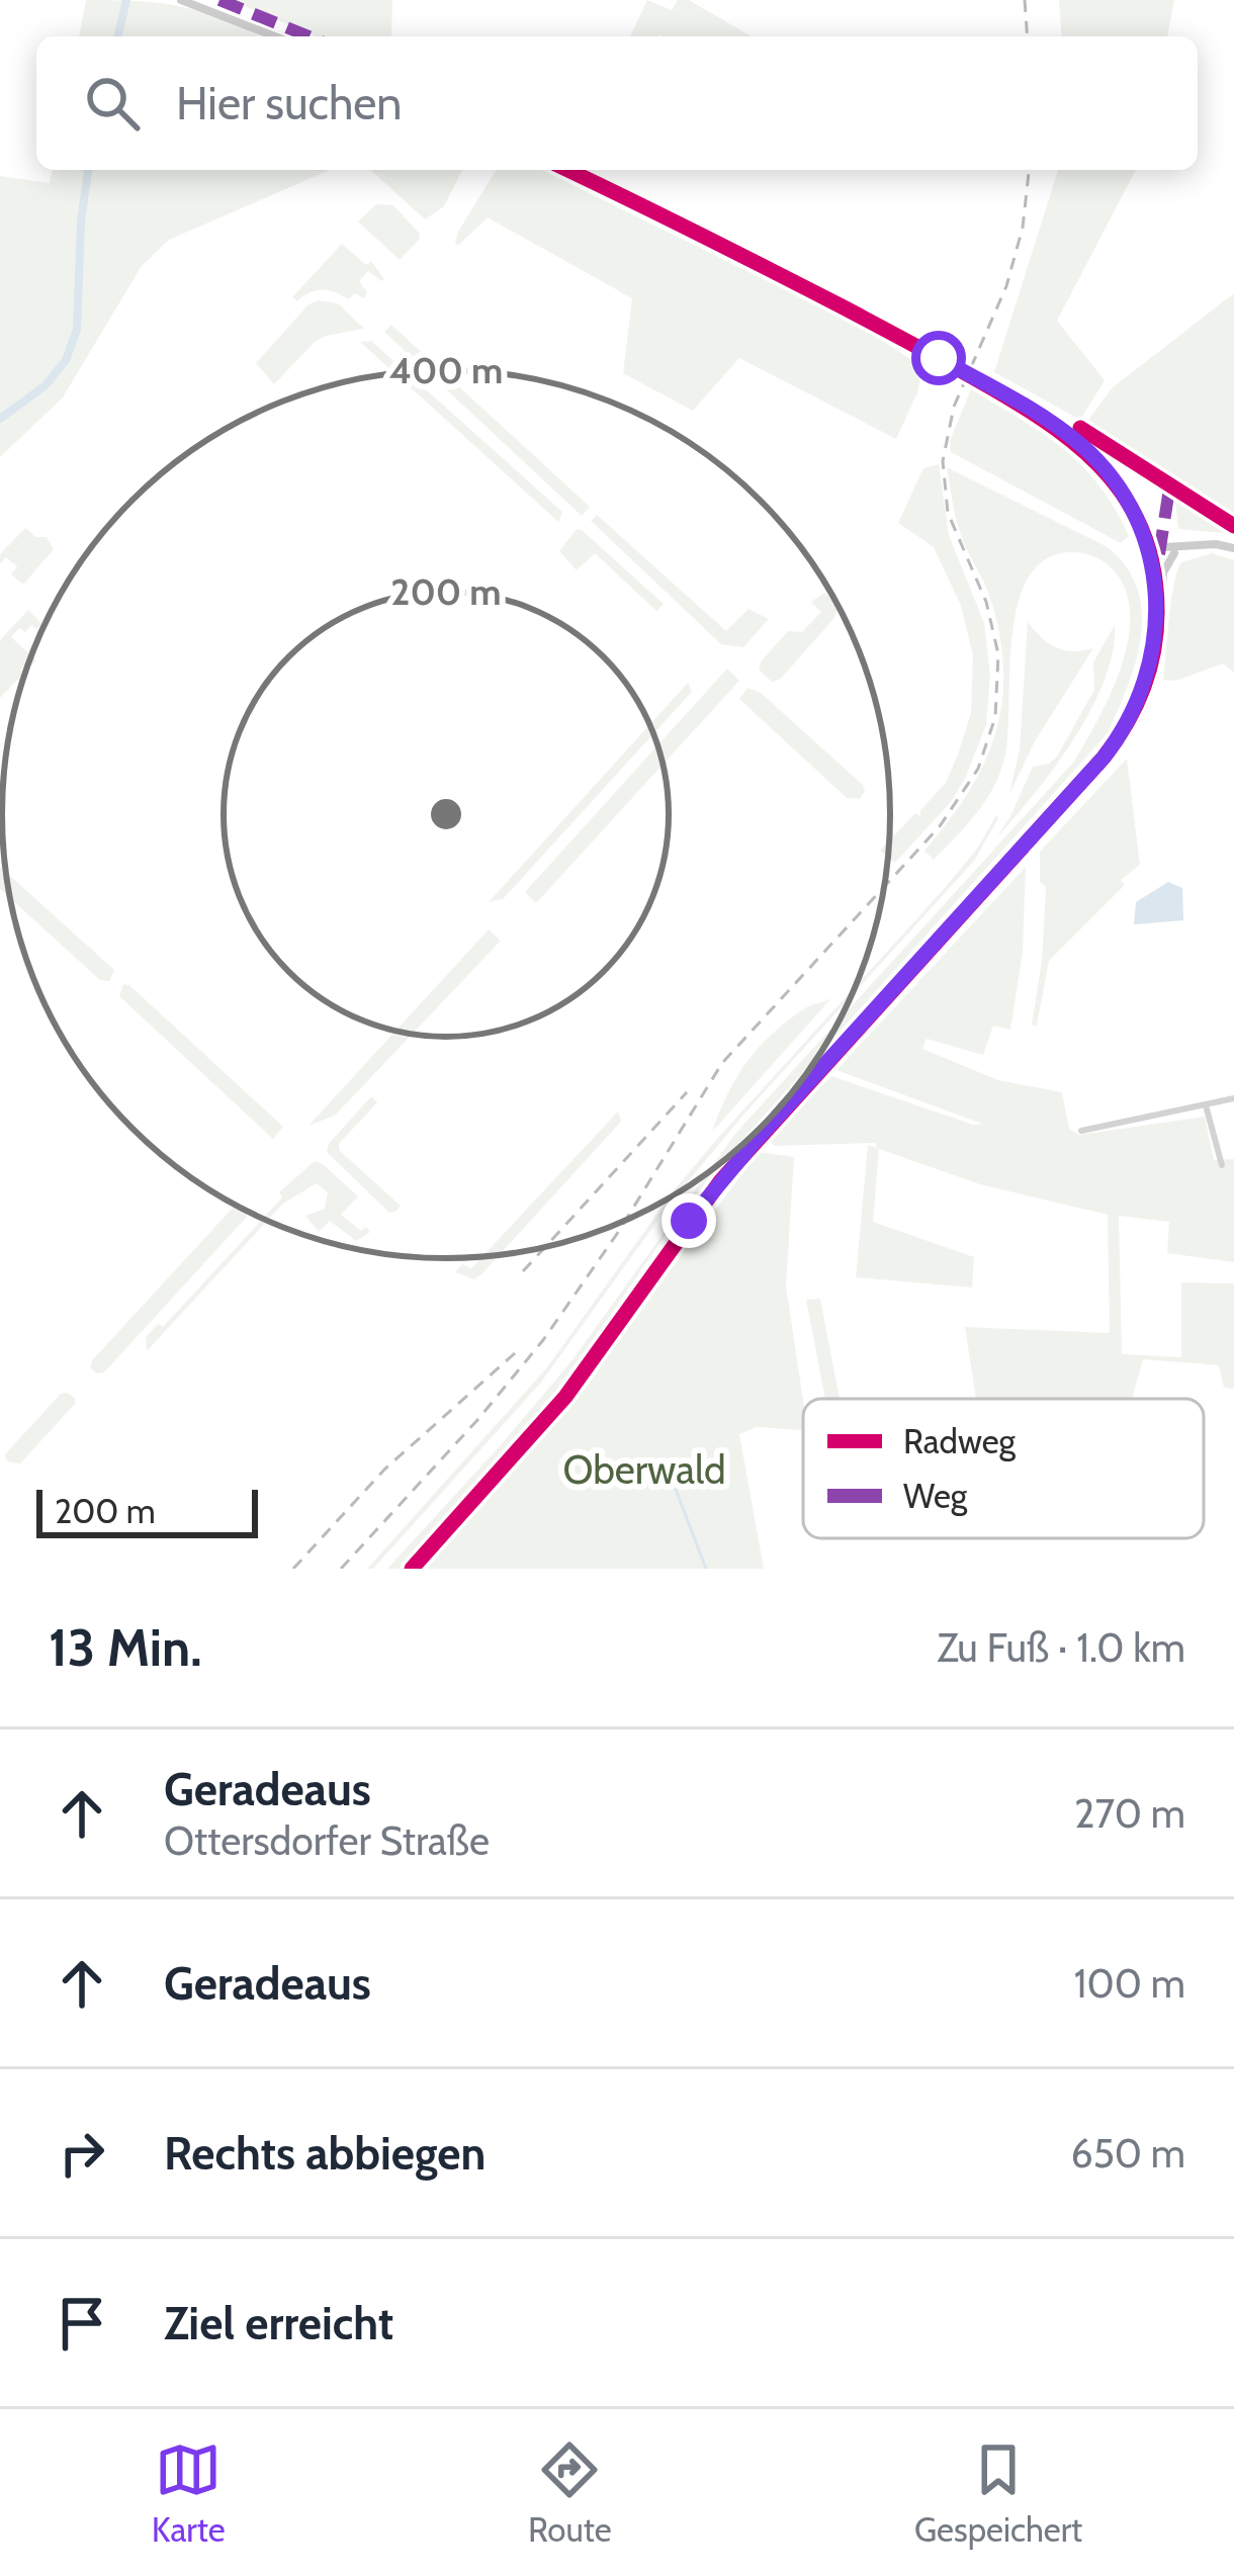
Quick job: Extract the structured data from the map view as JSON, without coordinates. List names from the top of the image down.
{
  "parks": ["Oberwald"],
  "legend": ["Radweg", "Weg"],
  "scale_bar": "200 m",
  "page": {
    "search": "Hier suchen",
    "scale": "200 m",
    "heading": ["13 Min.", "Zu Fuß · 1.0 km"],
    "list": [
      ["Geradeaus", "Ottersdorfer Straße", "270 m"],
      ["Geradeaus", "100 m"],
      ["Rechts abbiegen", "650 m"],
      "Ziel erreicht"
    ],
    "nav": ["Karte", "Route", "Gespeichert"]
  },
  "rings": ["400 m", "200 m"]
}
